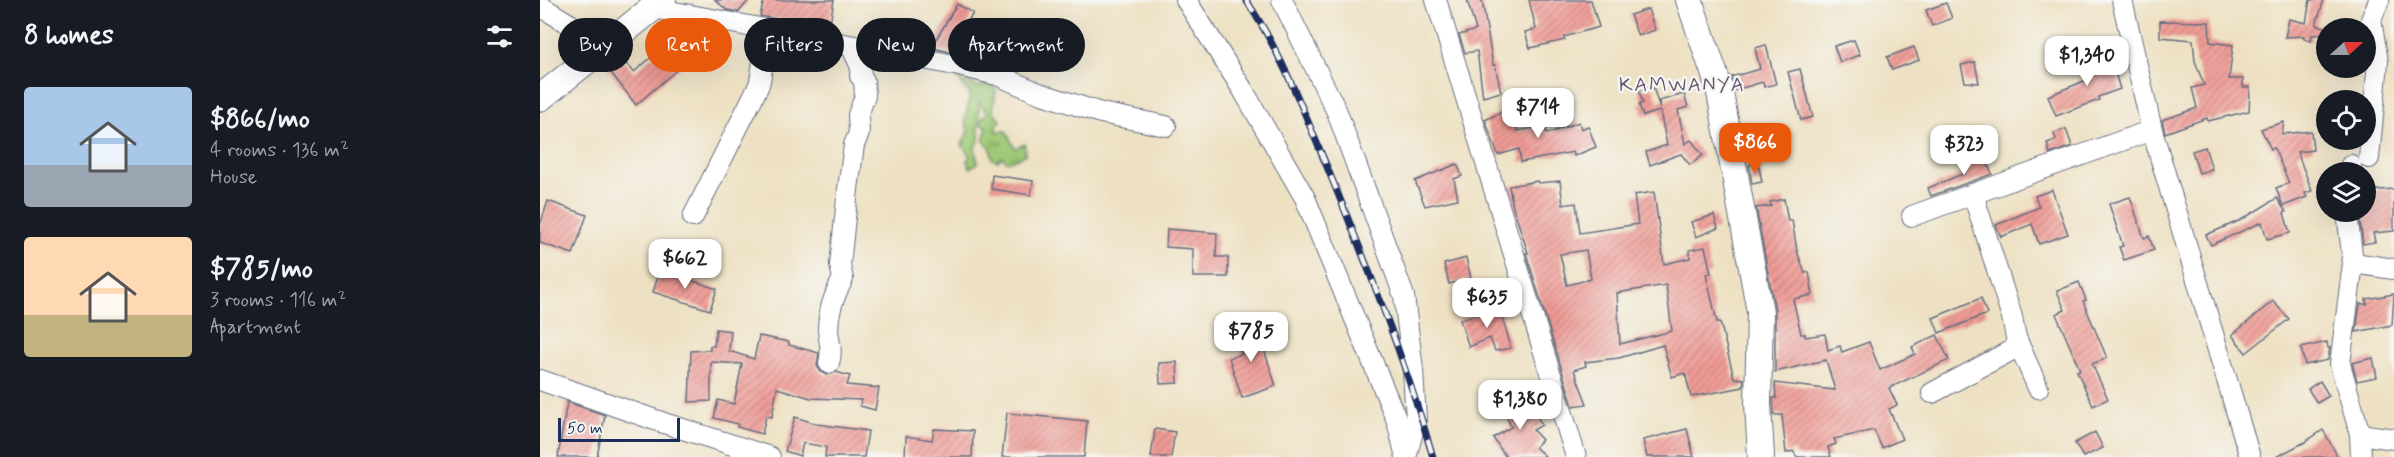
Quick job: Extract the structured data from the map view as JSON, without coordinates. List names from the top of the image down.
{
  "districts": ["KAMWANYA"],
  "scale_bar": "50 m",
  "north": "right",
  "page": {
    "heading": "8 homes",
    "chip": [
      "Buy",
      "Rent",
      "Filters",
      "New",
      "Apartment"
    ],
    "price": [
      "$1,340",
      "$714",
      "$866",
      "$323",
      "$662",
      "$635",
      "$785",
      "$1,380"
    ],
    "list": [
      {
        "name": "$866/mo",
        "note": "4 rooms · 136 m² · House"
      },
      {
        "name": "$785/mo",
        "note": "3 rooms · 116 m² · Apartment"
      }
    ],
    "scale": "50 m"
  }
}
